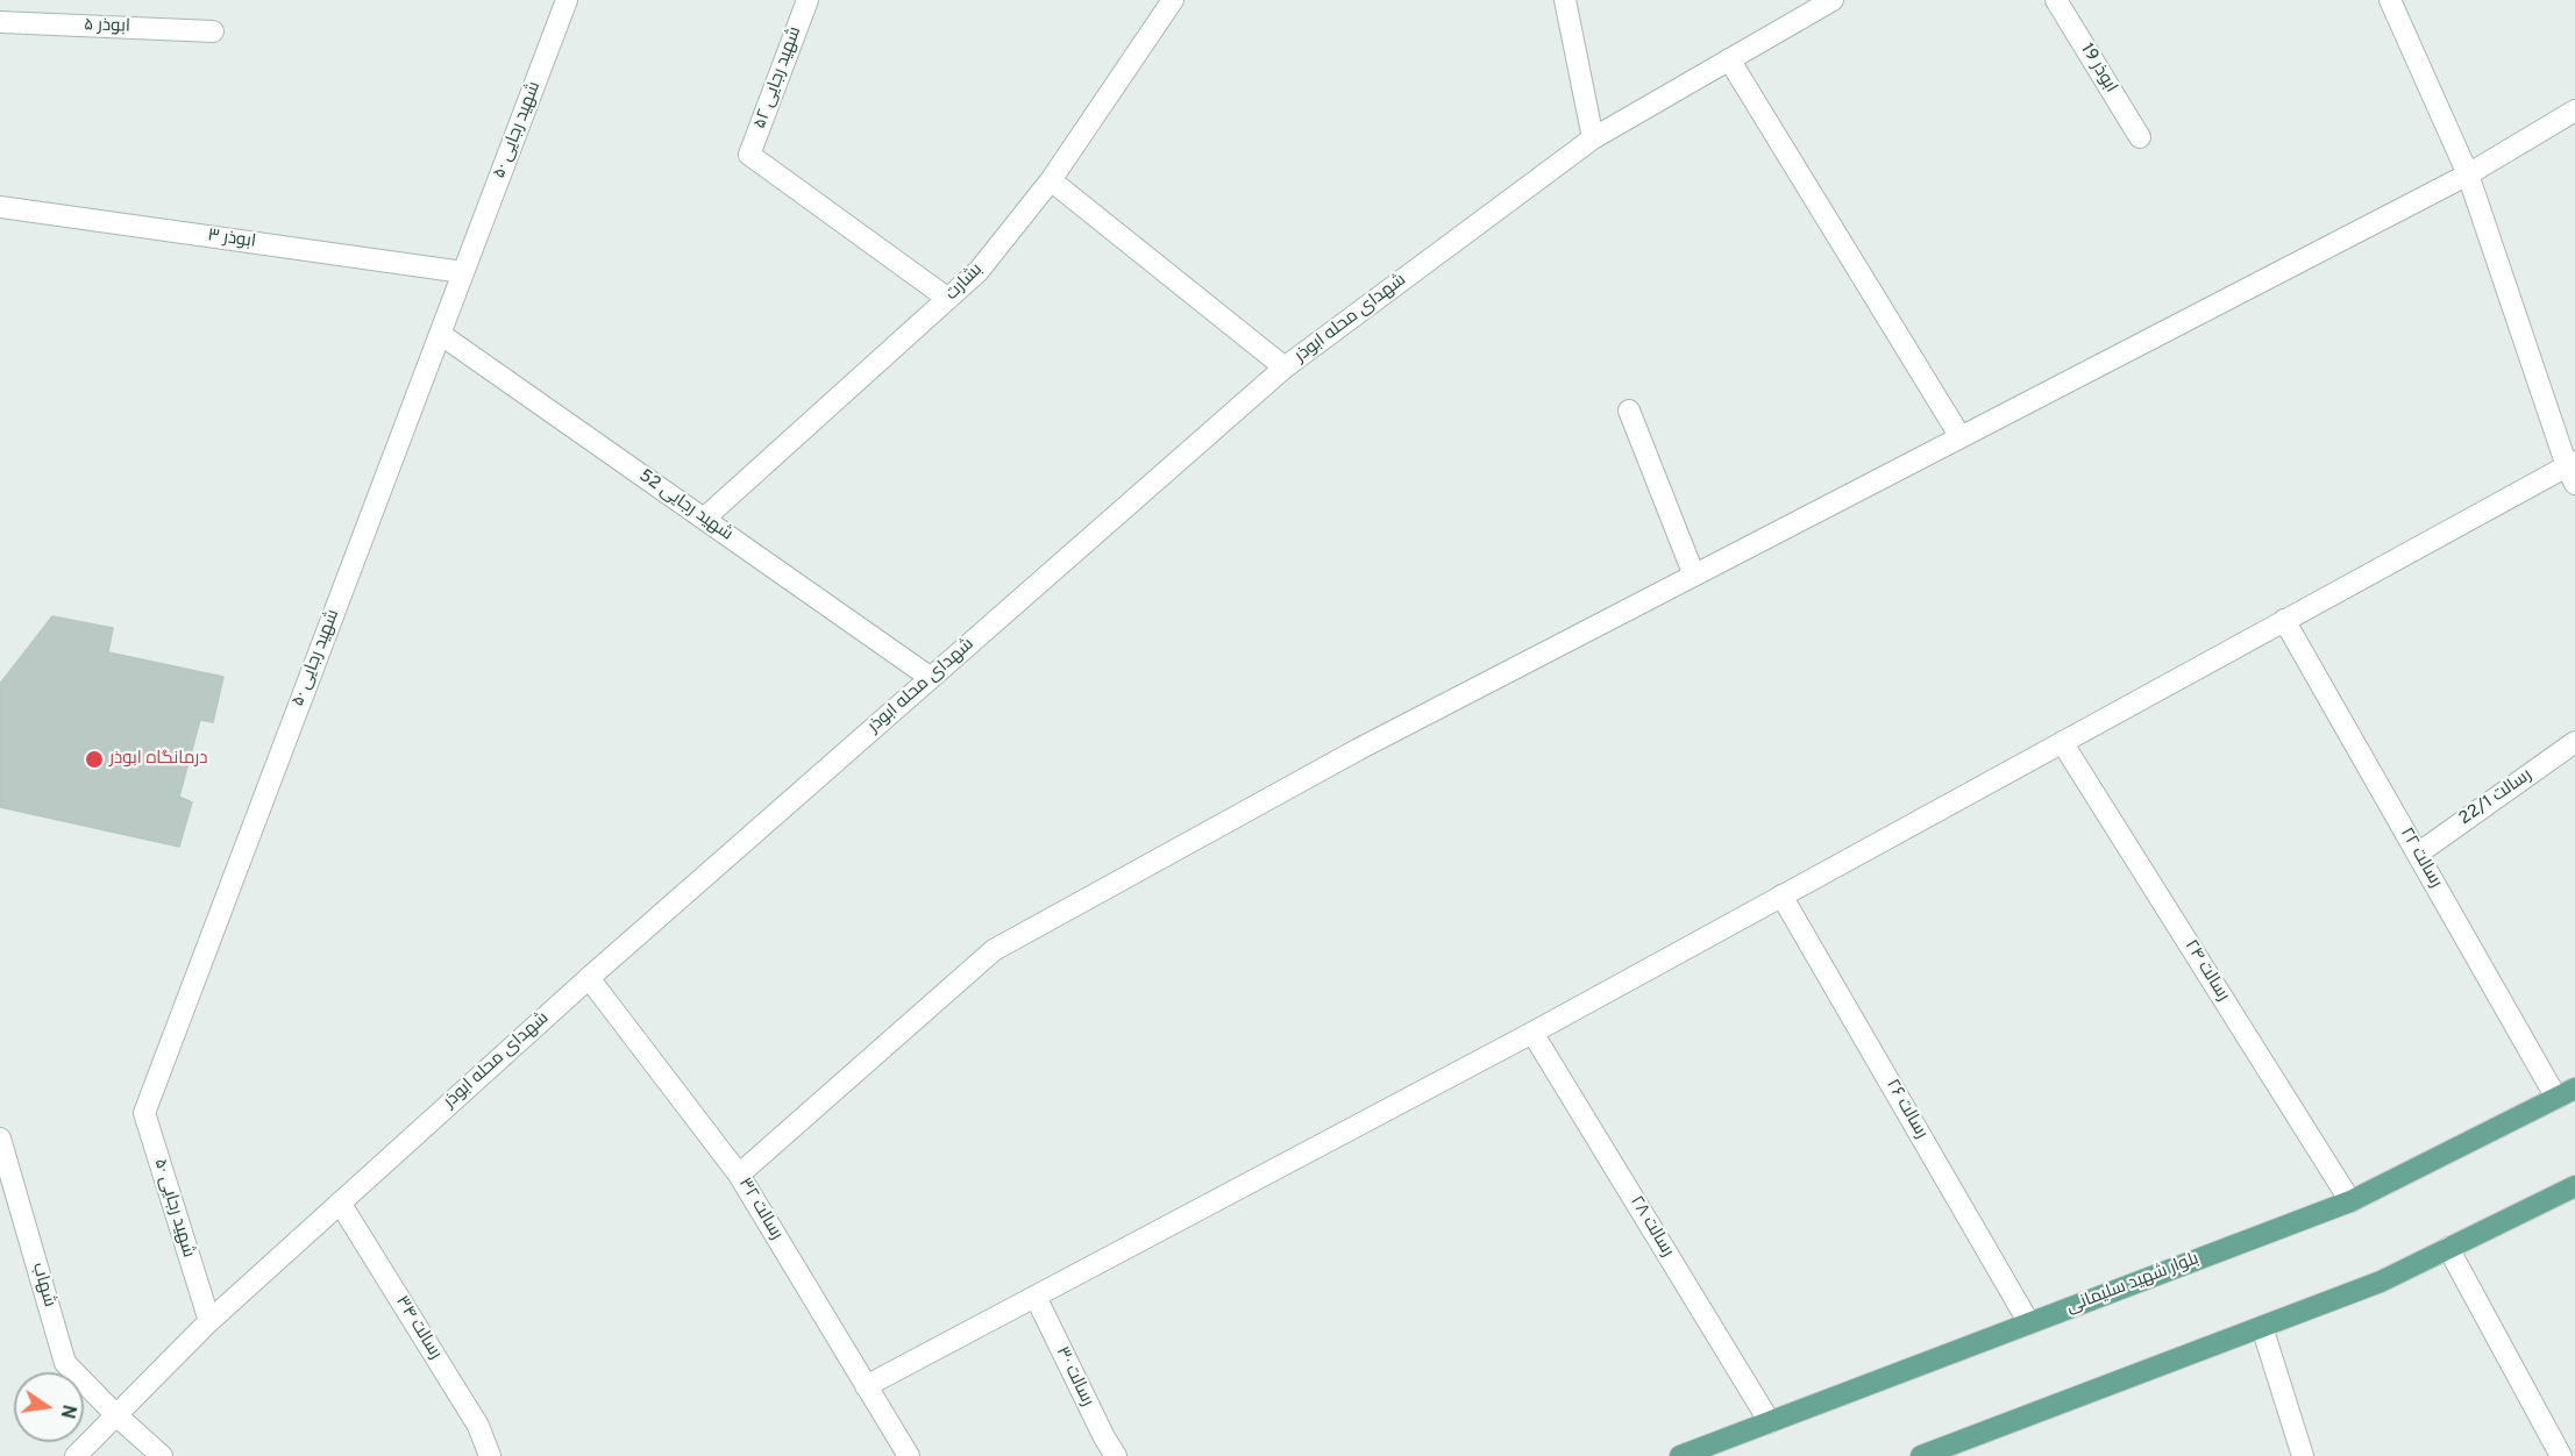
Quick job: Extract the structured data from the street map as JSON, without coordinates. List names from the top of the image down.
{
  "streets": {
    "main road": ["بلوار شهید سلیمانی"],
    "street": [
      "ابوذر ۵",
      "ابوذر 19",
      "شهید رجایی ۵۲",
      "شهید رجایی ۵۰",
      "ابوذر ۳",
      "بشارت",
      "شهدای محله ابوذر",
      "شهید رجایی 52",
      "رسالت 22/1",
      "رسالت ۲۲",
      "رسالت ۲۴",
      "رسالت ۲۶",
      "رسالت ۳۲",
      "رسالت ۲۸",
      "شهاب",
      "رسالت ۳۴",
      "رسالت ۳۰"
    ]
  },
  "crossings": [
    ["شهید رجایی ۵۲", "بشارت"],
    ["شهید رجایی ۵۰", "ابوذر ۳"],
    ["شهید رجایی ۵۰", "شهدای محله ابوذر"],
    ["شهید رجایی ۵۰", "شهید رجایی 52"],
    ["بشارت", "شهید رجایی 52"],
    ["شهدای محله ابوذر", "شهید رجایی 52"],
    ["شهدای محله ابوذر", "رسالت ۳۲"],
    ["شهدای محله ابوذر", "شهاب"],
    ["شهدای محله ابوذر", "رسالت ۳۴"],
    ["رسالت 22/1", "رسالت ۲۲"],
    ["رسالت ۲۲", "بلوار شهید سلیمانی"],
    ["رسالت ۲۴", "بلوار شهید سلیمانی"],
    ["رسالت ۲۶", "بلوار شهید سلیمانی"],
    ["رسالت ۲۸", "بلوار شهید سلیمانی"]
  ],
  "places": ["درمانگاه ابوذر"],
  "north": "right"
}
